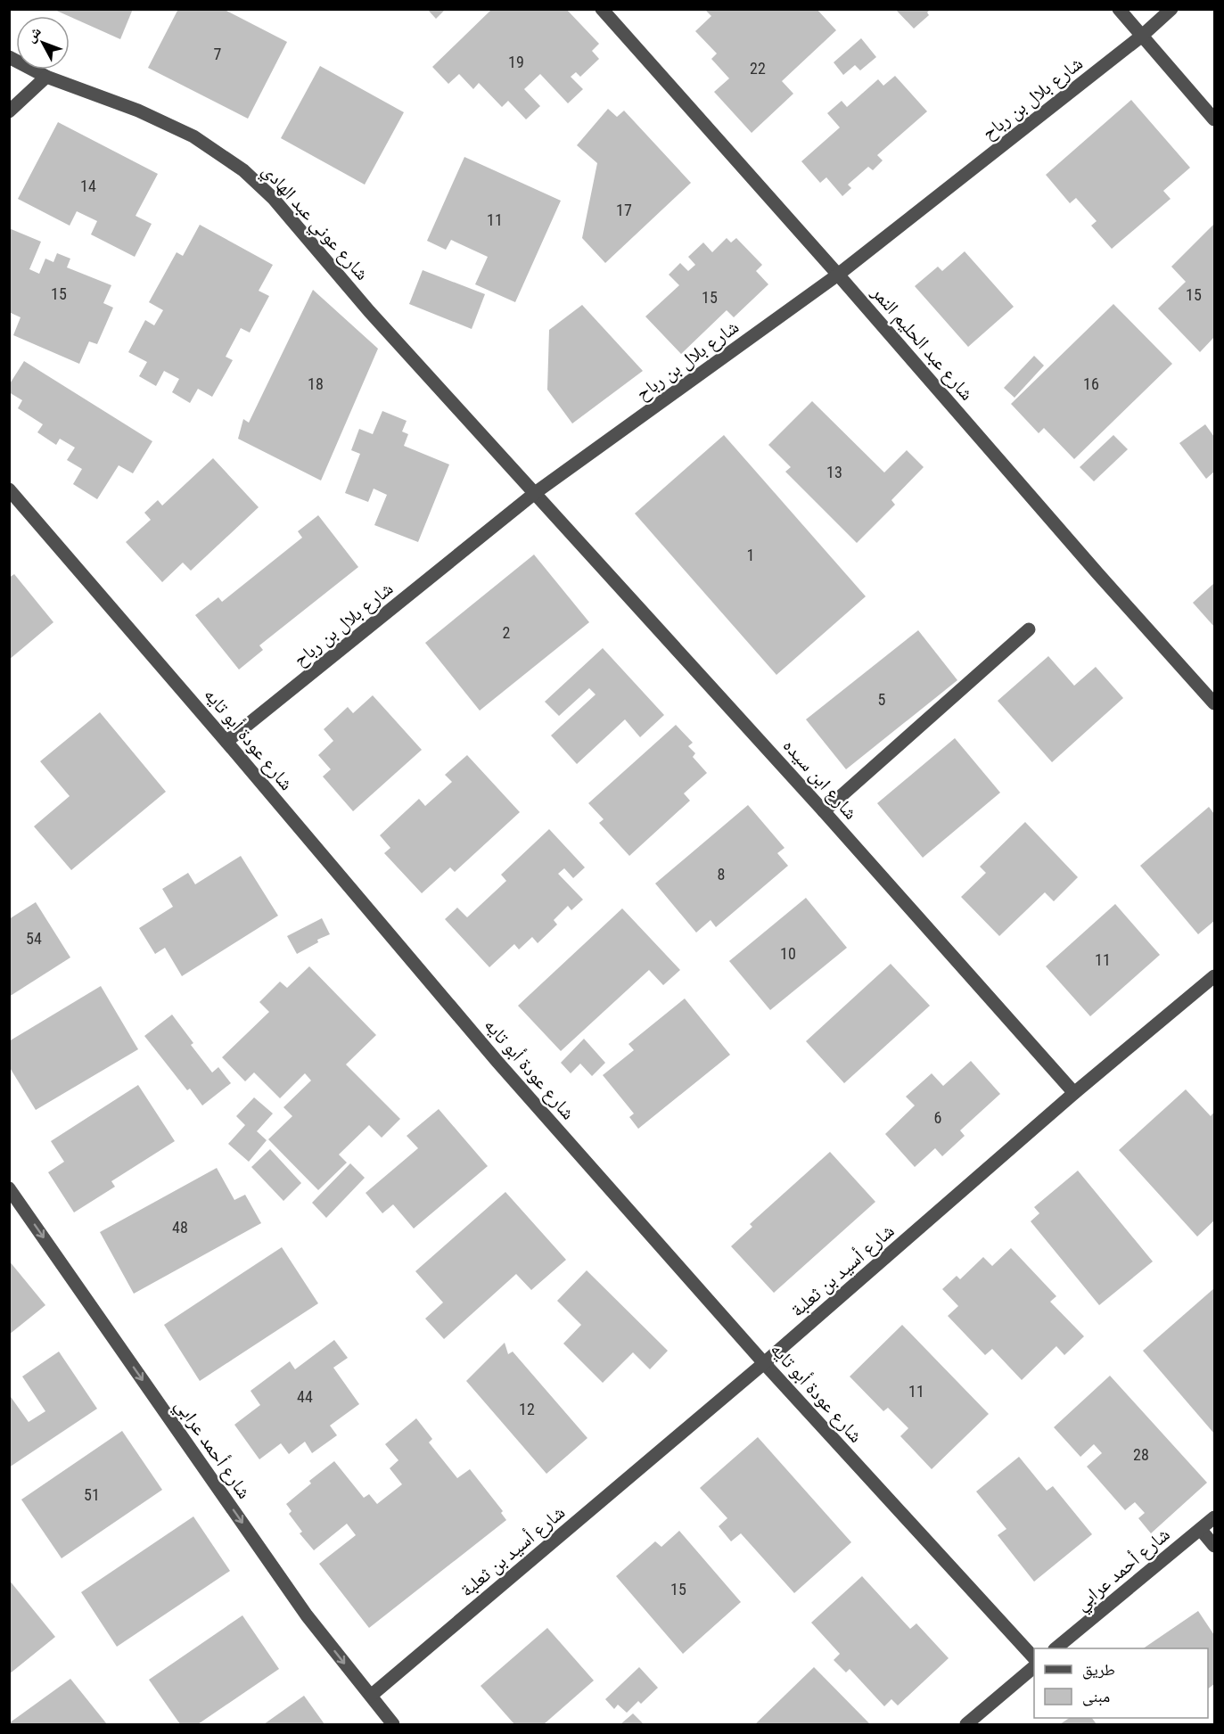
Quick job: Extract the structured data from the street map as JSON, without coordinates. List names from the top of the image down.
{
  "streets": {
    "street": [
      "شارع بلال بن رباح",
      "شارع عوني عبد الهادي",
      "شارع عبد الحليم النمر",
      "شارع عودة أبو تايه",
      "شارع ابن سيده",
      "شارع أسيد بن ثعلبة",
      "شارع أحمد عرابي"
    ]
  },
  "crossings": [
    ["شارع بلال بن رباح", "شارع عوني عبد الهادي"],
    ["شارع بلال بن رباح", "شارع عبد الحليم النمر"],
    ["شارع بلال بن رباح", "شارع عودة أبو تايه"],
    ["شارع بلال بن رباح", "شارع ابن سيده"],
    ["شارع عوني عبد الهادي", "شارع ابن سيده"],
    ["شارع عودة أبو تايه", "شارع أسيد بن ثعلبة"],
    ["شارع ابن سيده", "شارع أسيد بن ثعلبة"],
    ["شارع أسيد بن ثعلبة", "شارع أحمد عرابي"]
  ],
  "one_way": ["شارع أحمد عرابي"],
  "house_numbers": [
    "7",
    "19",
    "22",
    "14",
    "17",
    "11",
    "15",
    "15",
    "15",
    "18",
    "16",
    "13",
    "1",
    "2",
    "5",
    "8",
    "54",
    "10",
    "11",
    "6",
    "48",
    "11",
    "44",
    "12",
    "28",
    "51",
    "15"
  ],
  "legend": ["طريق", "مبنى"],
  "north": "top left"
}
